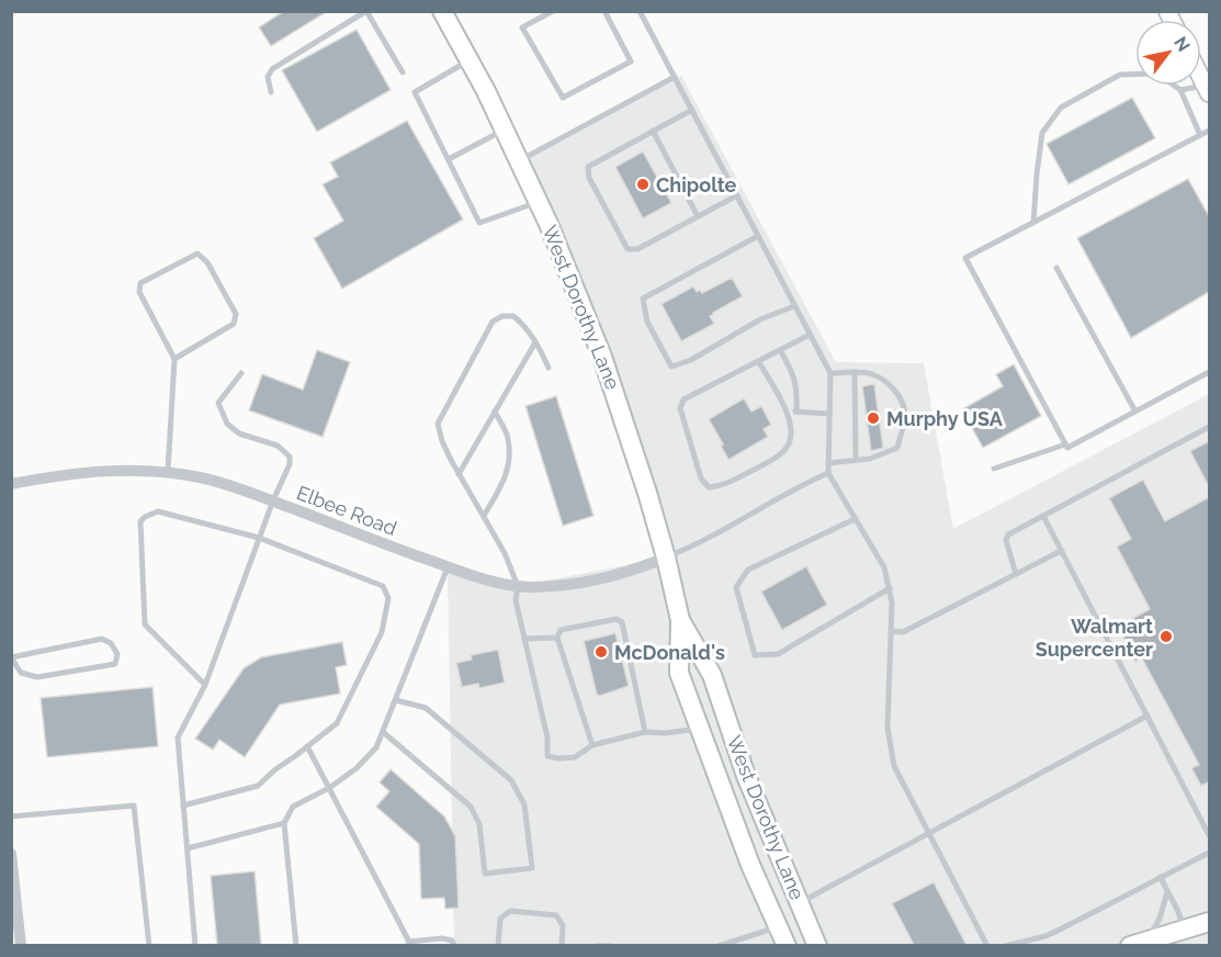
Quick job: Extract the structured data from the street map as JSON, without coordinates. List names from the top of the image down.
{
  "streets": {
    "main road": ["West Dorothy Lane"],
    "street": ["Elbee Road"]
  },
  "crossings": [
    ["West Dorothy Lane", "Elbee Road"]
  ],
  "places": [
    "Chipolte",
    "Murphy USA",
    "Walmart Supercenter",
    "McDonald's"
  ],
  "north": "top right"
}
